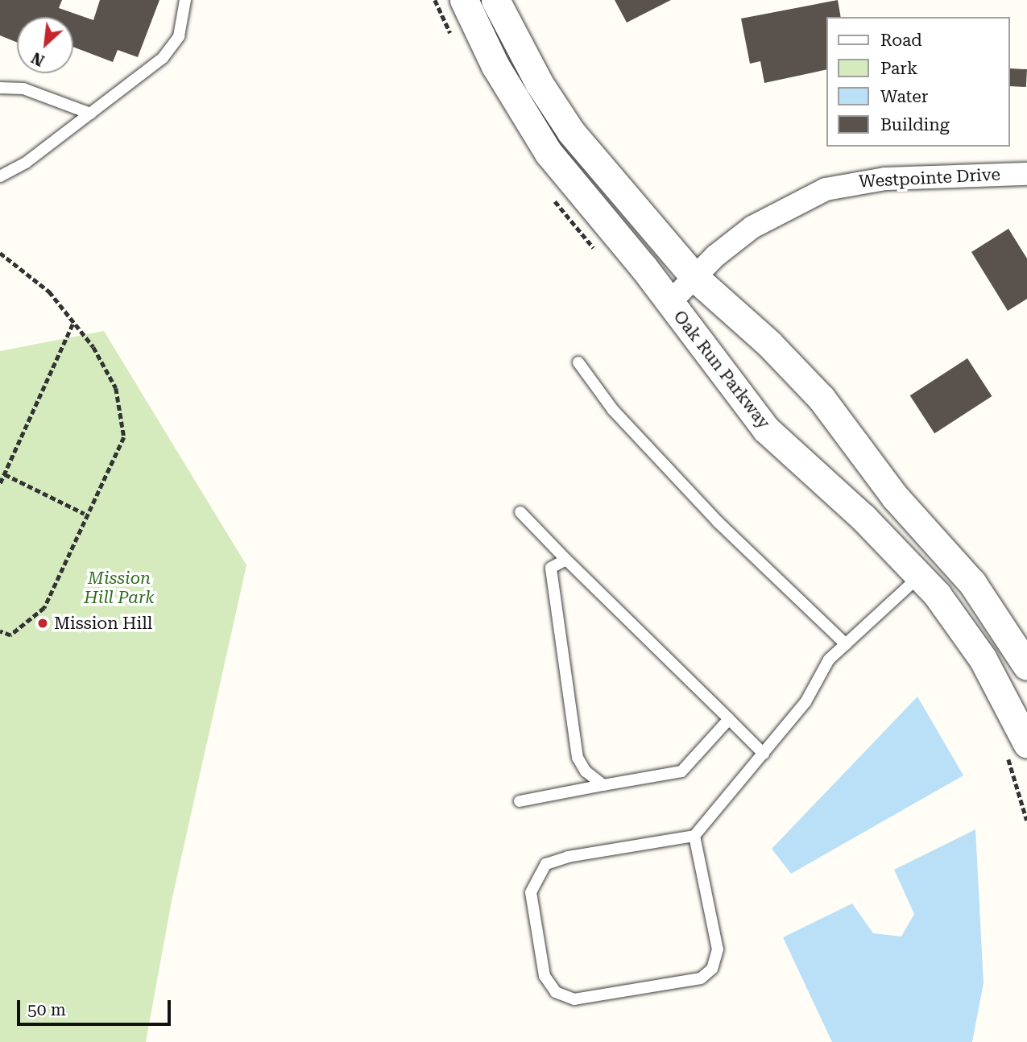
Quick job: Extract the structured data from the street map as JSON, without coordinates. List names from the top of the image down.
{
  "streets": {
    "street": ["Westpointe Drive", "Oak Run Parkway"]
  },
  "crossings": [
    ["Westpointe Drive", "Oak Run Parkway"]
  ],
  "parks": ["Mission Hill Park"],
  "places": ["Mission Hill"],
  "legend": [
    "Road",
    "Park",
    "Water",
    "Building"
  ],
  "scale_bar": "50 m",
  "north": "bottom left"
}
